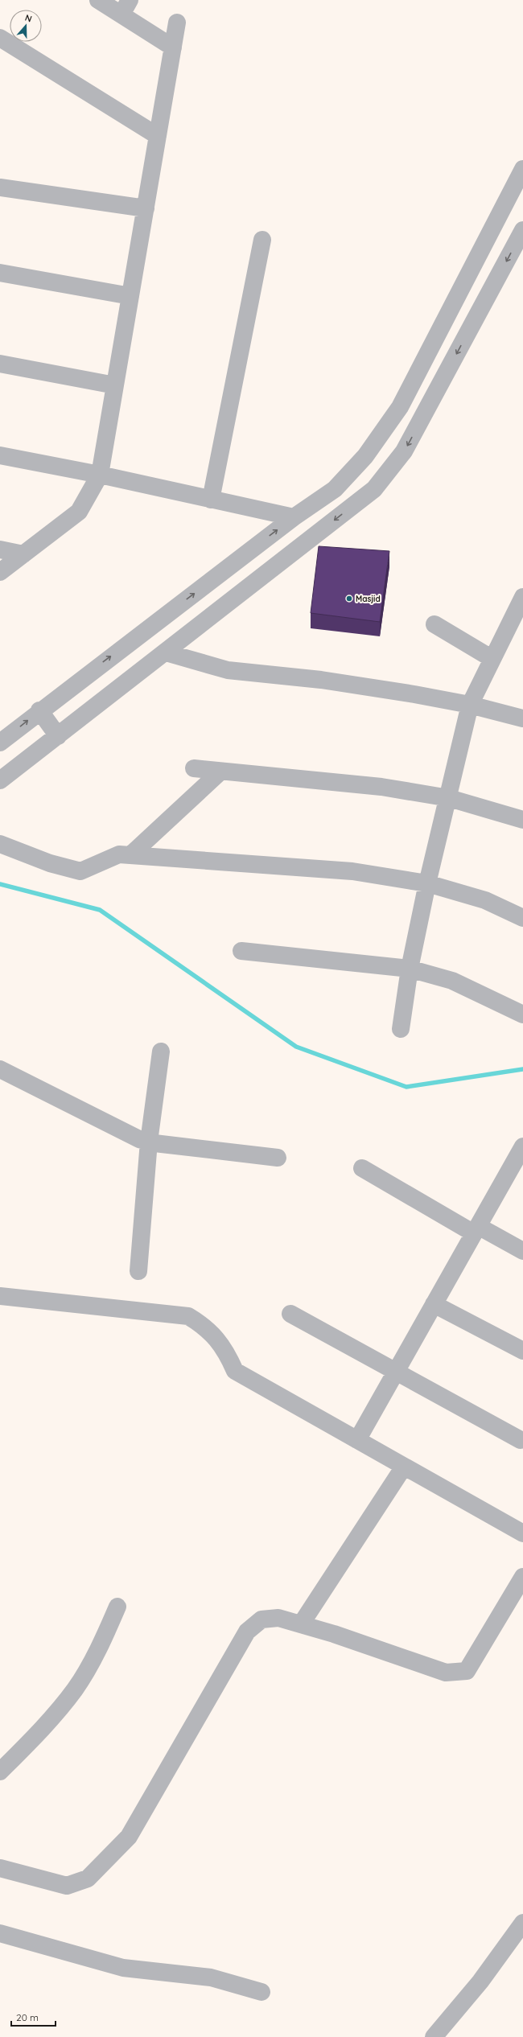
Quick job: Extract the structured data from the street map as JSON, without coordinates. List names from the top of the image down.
{
  "places": ["Masjid"],
  "scale_bar": "20 m",
  "north": "top"
}
